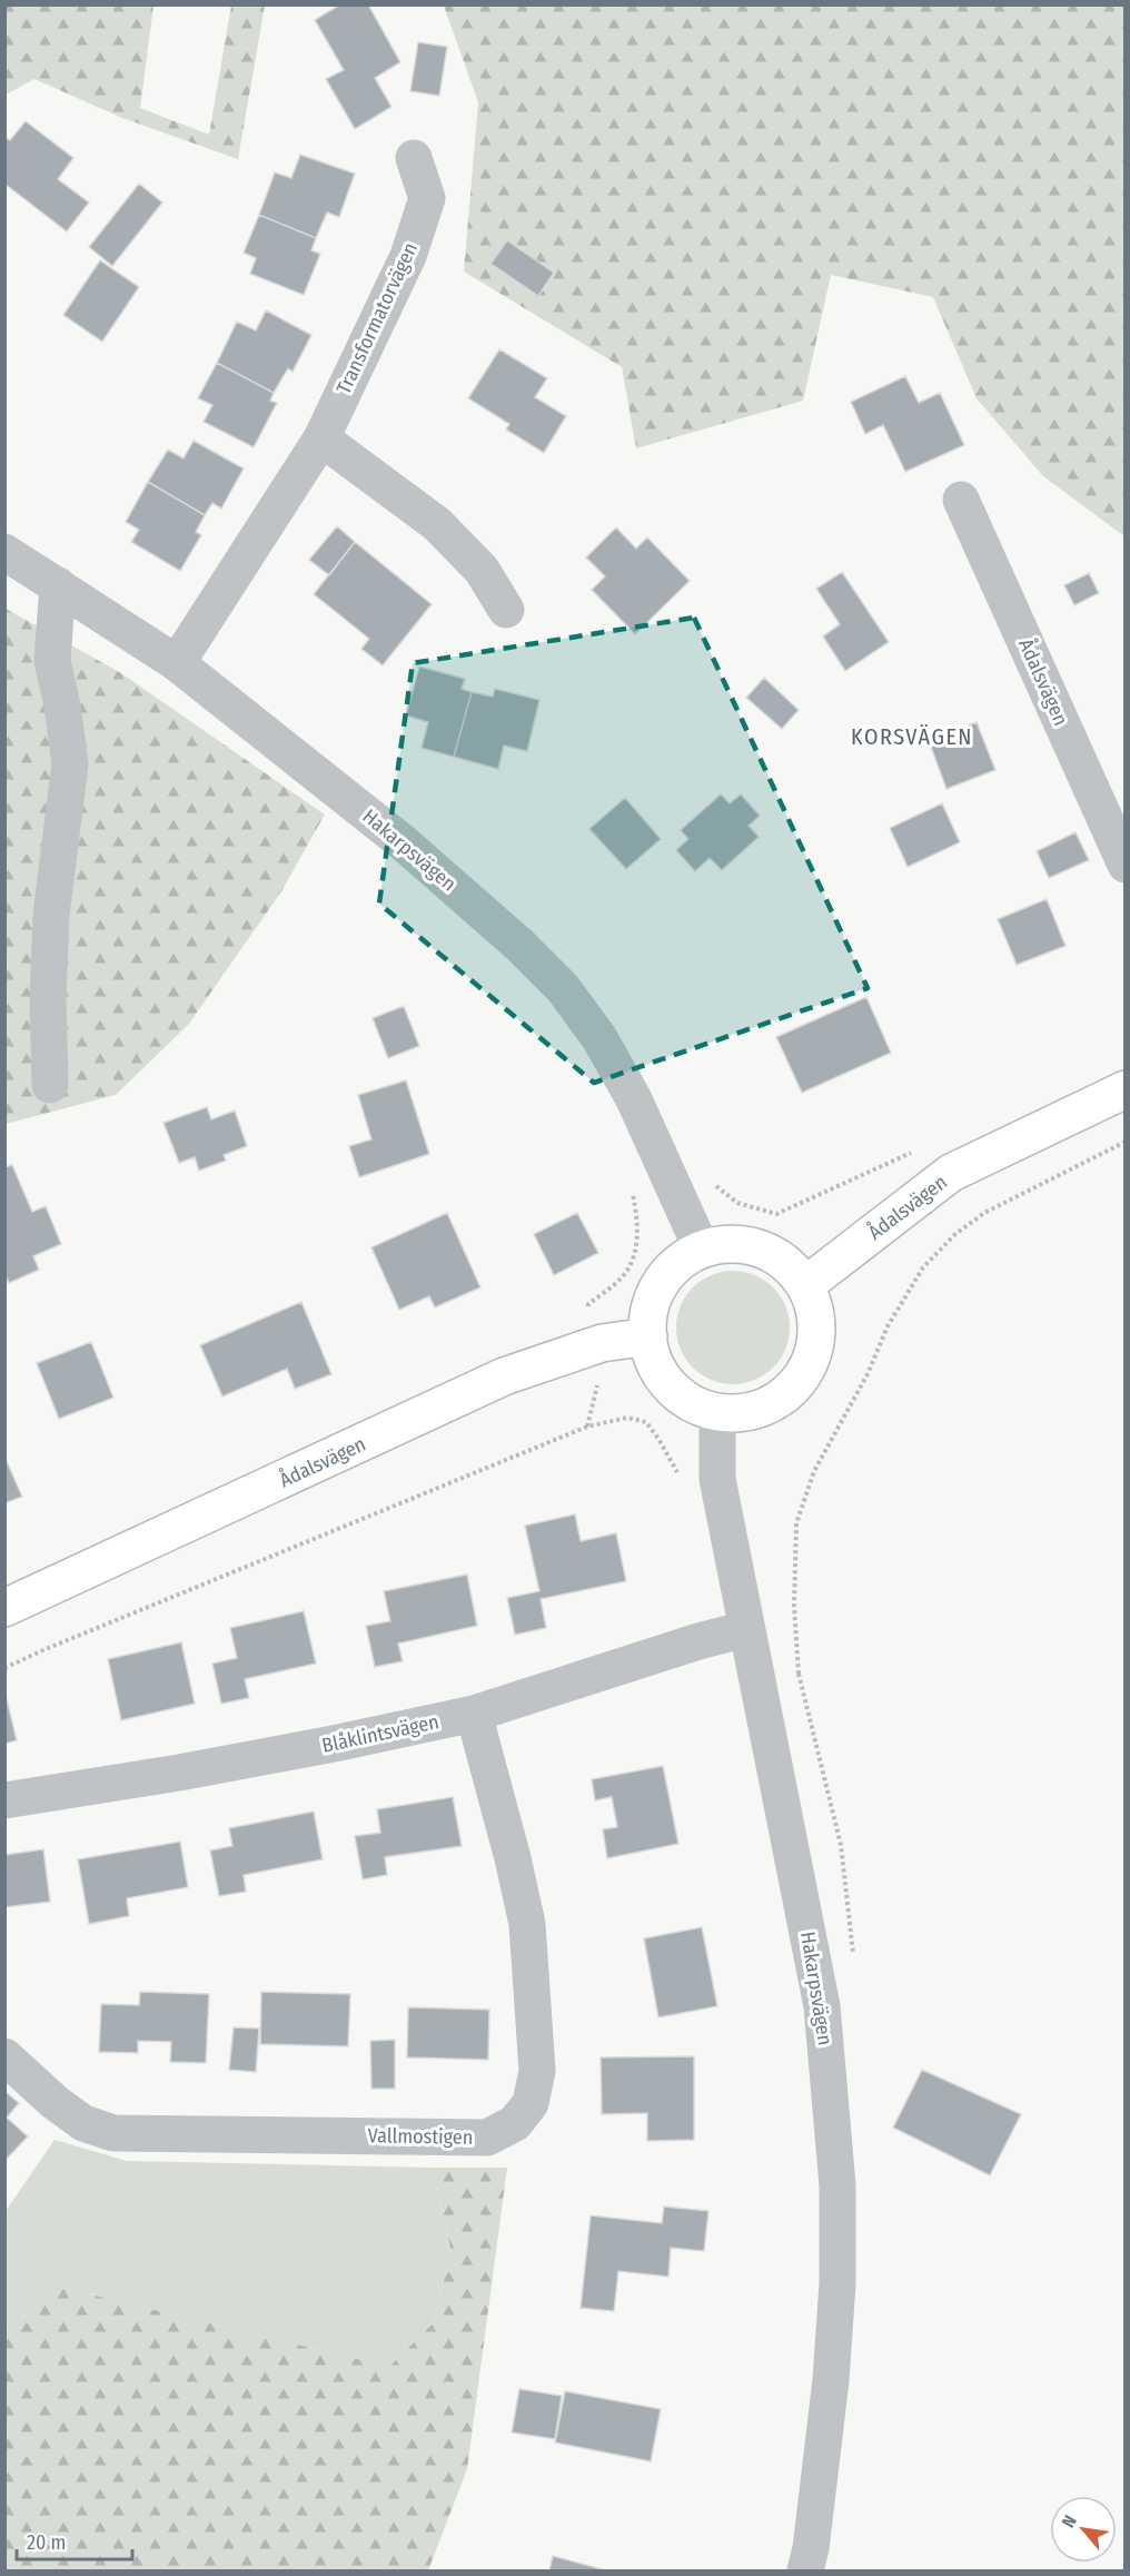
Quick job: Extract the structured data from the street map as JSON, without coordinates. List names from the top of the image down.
{
  "streets": {
    "main road": ["Ådalsvägen"],
    "street": [
      "Transformatorvägen",
      "Hakarpsvägen",
      "Blåklintsvägen",
      "Vallmostigen"
    ]
  },
  "crossings": [
    ["Transformatorvägen", "Hakarpsvägen"],
    ["Ådalsvägen", "Hakarpsvägen"],
    ["Hakarpsvägen", "Blåklintsvägen"],
    ["Blåklintsvägen", "Vallmostigen"]
  ],
  "districts": ["KORSVÄGEN"],
  "scale_bar": "20 m",
  "north": "top left"
}
